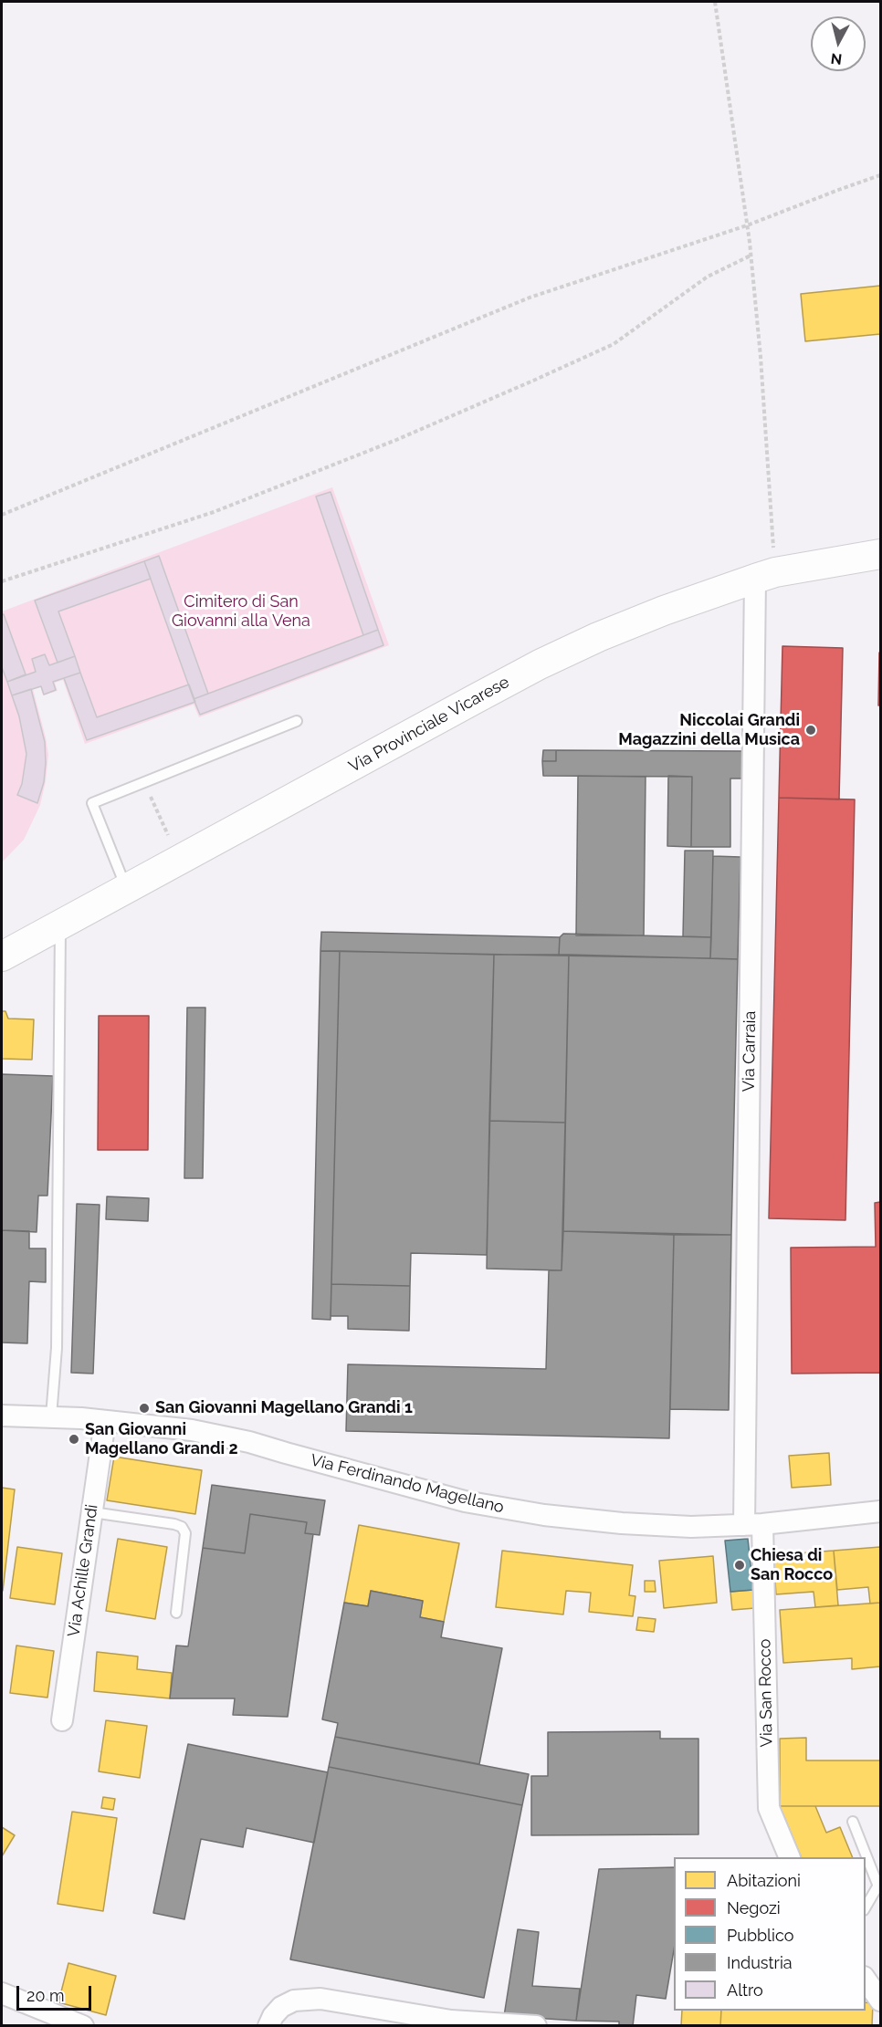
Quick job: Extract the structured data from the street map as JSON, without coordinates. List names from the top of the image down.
{
  "streets": {
    "main road": ["Via Provinciale Vicarese"],
    "street": [
      "Via Carraia",
      "Via Ferdinando Magellano",
      "Via Achille Grandi",
      "Via San Rocco"
    ]
  },
  "crossings": [
    ["Via Provinciale Vicarese", "Via Carraia"],
    ["Via Carraia", "Via Ferdinando Magellano"],
    ["Via Carraia", "Via San Rocco"],
    ["Via Ferdinando Magellano", "Via Achille Grandi"],
    ["Via Ferdinando Magellano", "Via San Rocco"]
  ],
  "parks": ["Cimitero di San Giovanni alla Vena"],
  "places": [
    "Niccolai Grandi Magazzini della Musica",
    "San Giovanni Magellano Grandi 1",
    "San Giovanni Magellano Grandi 2",
    "Chiesa di San Rocco"
  ],
  "legend": [
    "Abitazioni",
    "Negozi",
    "Pubblico",
    "Industria",
    "Altro"
  ],
  "scale_bar": "20 m",
  "north": "bottom"
}
